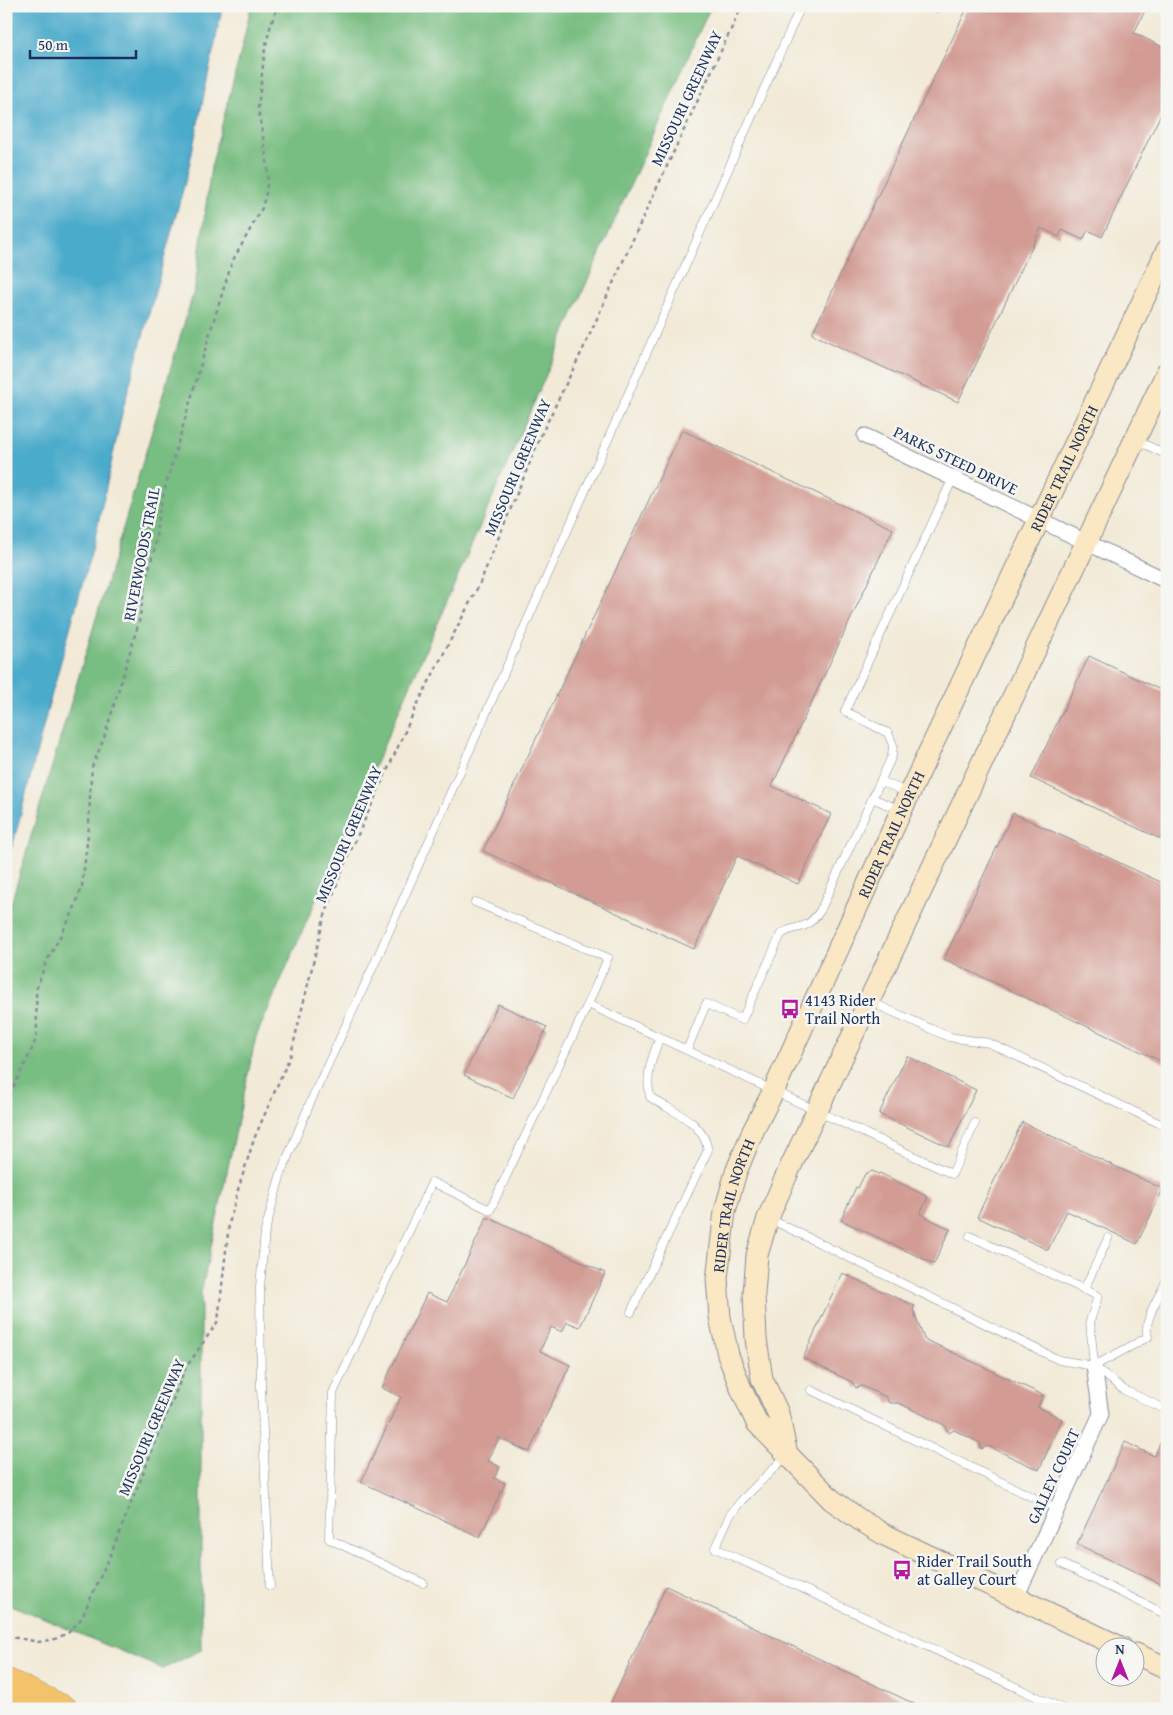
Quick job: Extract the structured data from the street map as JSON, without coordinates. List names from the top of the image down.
{
  "streets": {
    "street": ["PARKS STEED DRIVE", "RIDER TRAIL NORTH", "GALLEY COURT"],
    "path": ["MISSOURI GREENWAY", "RIVERWOODS TRAIL"]
  },
  "crossings": [
    ["PARKS STEED DRIVE", "RIDER TRAIL NORTH"]
  ],
  "places": {
    "bus stop": ["4143 Rider Trail North", "Rider Trail South at Galley Court"]
  },
  "scale_bar": "50 m",
  "north": "top"
}
